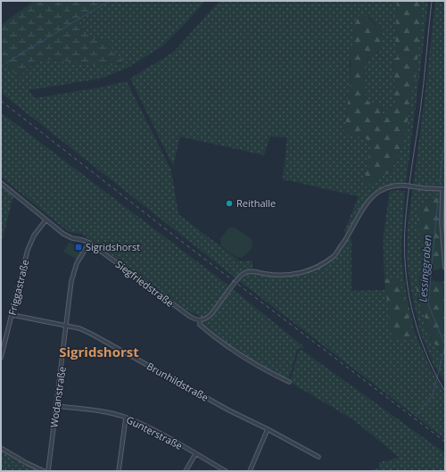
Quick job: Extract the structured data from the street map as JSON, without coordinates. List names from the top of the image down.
{
  "streets": {
    "street": [
      "Siegfriedstraße",
      "Friggastraße",
      "Brunhildstraße",
      "Wodanstraße",
      "Gunterstraße"
    ]
  },
  "crossings": [
    ["Siegfriedstraße", "Friggastraße"],
    ["Siegfriedstraße", "Wodanstraße"],
    ["Friggastraße", "Brunhildstraße"],
    ["Brunhildstraße", "Wodanstraße"],
    ["Wodanstraße", "Gunterstraße"]
  ],
  "districts": ["Sigridshorst"],
  "water": ["Lessinggraben"],
  "places": {
    "other": ["Reithalle"],
    "transit": ["Sigridshorst"]
  }
}
